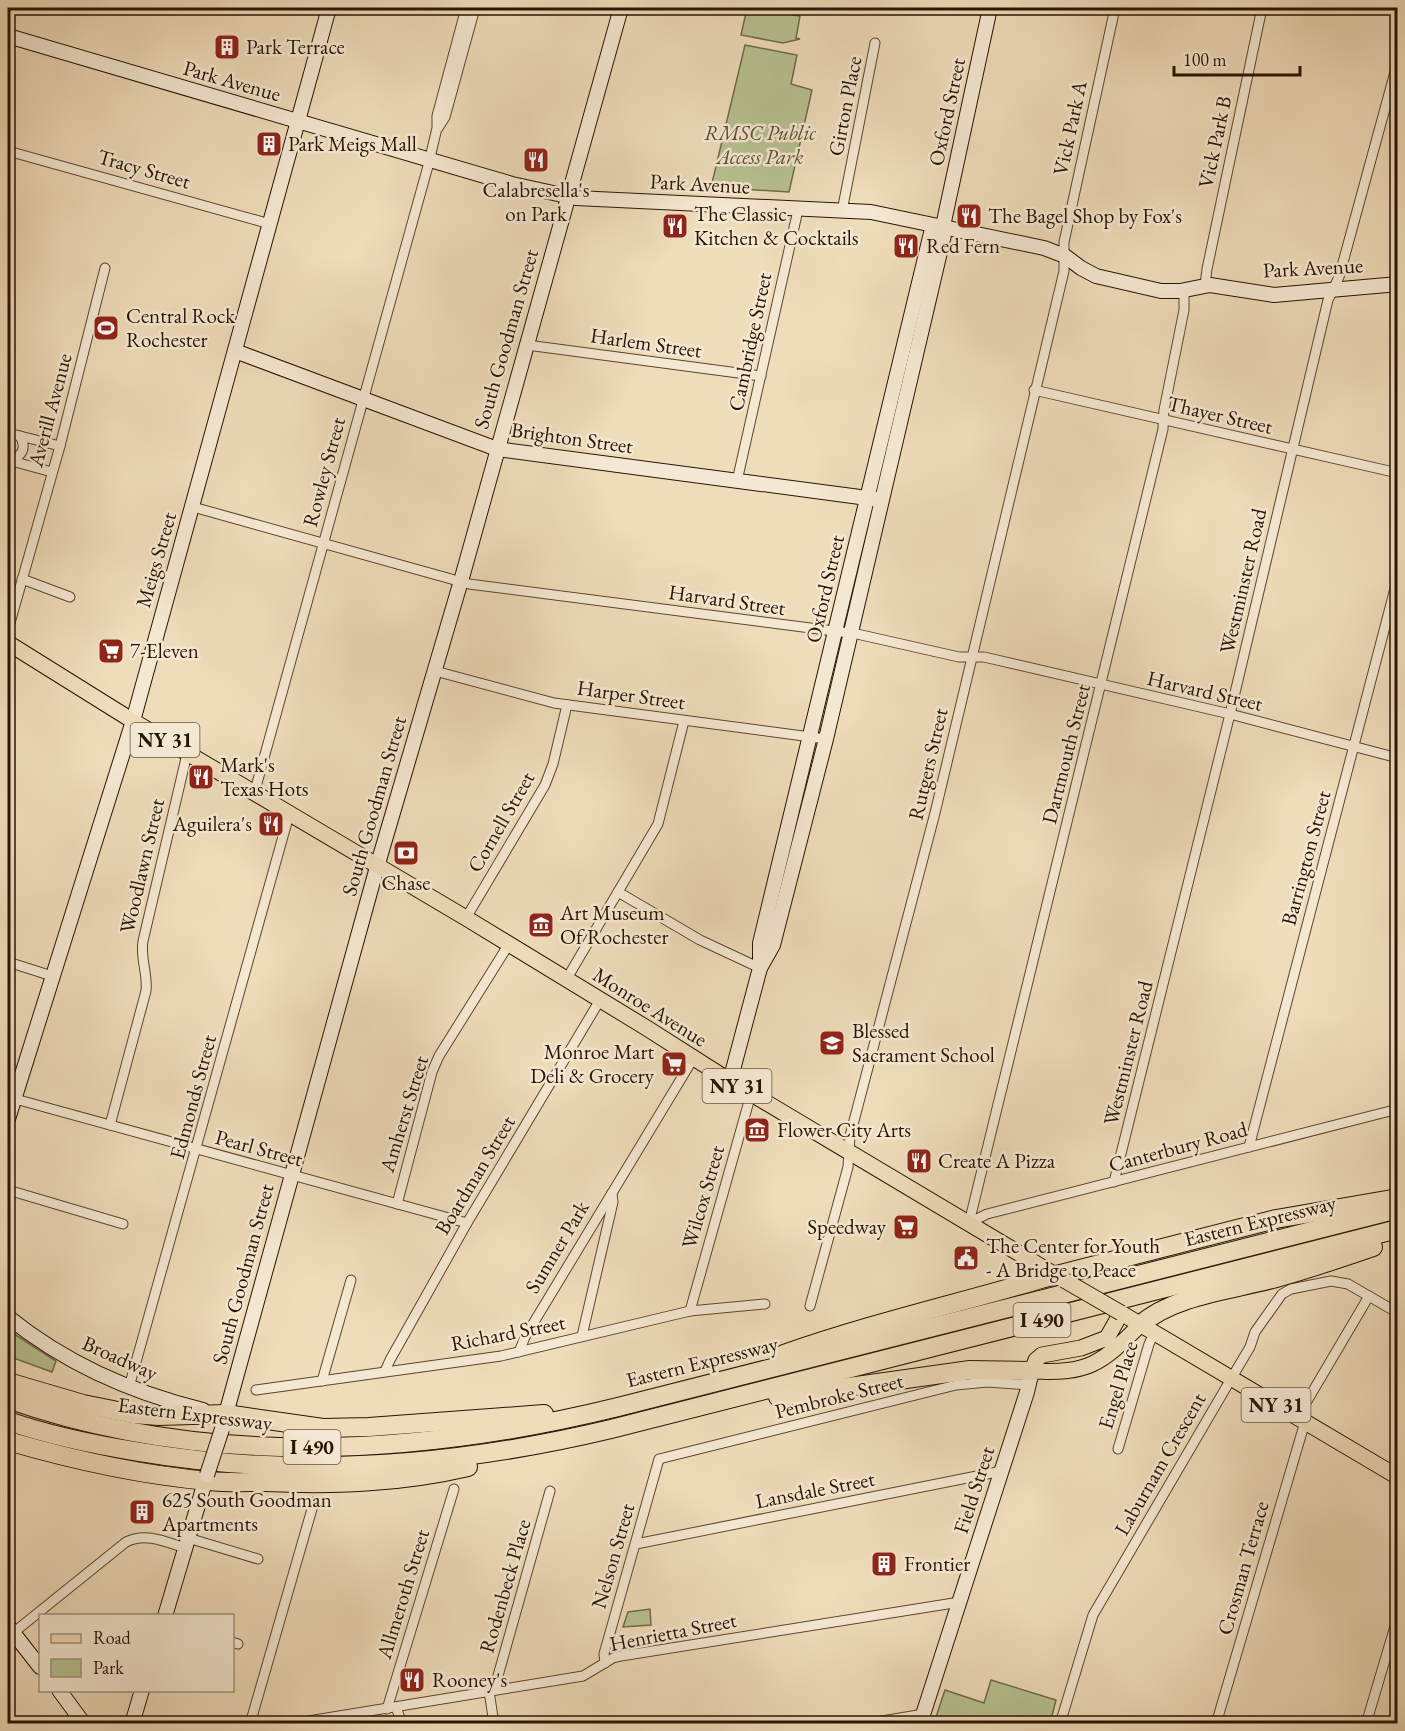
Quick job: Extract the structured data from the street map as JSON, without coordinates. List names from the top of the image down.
{
  "streets": {
    "highway": ["Eastern Expressway", "I 490"],
    "main road": ["NY 31", "Monroe Avenue"],
    "street": [
      "Park Avenue",
      "Girton Place",
      "Oxford Street",
      "Vick Park A",
      "Vick Park B",
      "Tracy Street",
      "South Goodman Street",
      "Cambridge Street",
      "Harlem Street",
      "Averill Avenue",
      "Thayer Street",
      "Brighton Street",
      "Rowley Street",
      "Meigs Street",
      "Westminster Road",
      "Harvard Street",
      "Harper Street",
      "Dartmouth Street",
      "Rutgers Street",
      "Cornell Street",
      "Barrington Street",
      "Woodlawn Street",
      "Edmonds Street",
      "Amherst Street",
      "Canterbury Road",
      "Pearl Street",
      "Boardman Street",
      "Wilcox Street",
      "Sumner Park",
      "Richard Street",
      "Broadway",
      "Engel Place",
      "Pembroke Street",
      "Laburnam Crescent",
      "Lansdale Street",
      "Field Street",
      "Nelson Street",
      "Crosman Terrace",
      "Rodenbeck Place",
      "Allmeroth Street",
      "Henrietta Street"
    ]
  },
  "crossings": [
    ["Park Avenue", "Girton Place"],
    ["Park Avenue", "Oxford Street"],
    ["Park Avenue", "Vick Park A"],
    ["Park Avenue", "Vick Park B"],
    ["Park Avenue", "South Goodman Street"],
    ["Park Avenue", "Cambridge Street"],
    ["Park Avenue", "Rowley Street"],
    ["Park Avenue", "Meigs Street"],
    ["Park Avenue", "Westminster Road"],
    ["Park Avenue", "Dartmouth Street"],
    ["Park Avenue", "Rutgers Street"],
    ["Oxford Street", "Brighton Street"],
    ["Oxford Street", "Harvard Street"],
    ["Oxford Street", "Harper Street"],
    ["Oxford Street", "Monroe Avenue"],
    ["Vick Park A", "Rutgers Street"],
    ["Tracy Street", "Meigs Street"],
    ["South Goodman Street", "Harlem Street"],
    ["South Goodman Street", "Brighton Street"],
    ["South Goodman Street", "Harvard Street"],
    ["South Goodman Street", "Harper Street"],
    ["South Goodman Street", "Monroe Avenue"],
    ["South Goodman Street", "Pearl Street"],
    ["South Goodman Street", "Broadway"],
    ["Cambridge Street", "Harlem Street"],
    ["Cambridge Street", "Brighton Street"],
    ["Thayer Street", "Westminster Road"],
    ["Thayer Street", "Dartmouth Street"],
    ["Thayer Street", "Rutgers Street"],
    ["Brighton Street", "Rowley Street"],
    ["Brighton Street", "Meigs Street"],
    ["Rowley Street", "Harvard Street"],
    ["Rowley Street", "Monroe Avenue"],
    ["Meigs Street", "Harvard Street"],
    ["Meigs Street", "Monroe Avenue"],
    ["Meigs Street", "Pearl Street"],
    ["Westminster Road", "Harvard Street"],
    ["Westminster Road", "Canterbury Road"],
    ["Harvard Street", "Dartmouth Street"],
    ["Harvard Street", "Rutgers Street"],
    ["Harvard Street", "Barrington Street"],
    ["Harper Street", "Cornell Street"],
    ["Dartmouth Street", "Monroe Avenue"],
    ["Dartmouth Street", "Canterbury Road"],
    ["Rutgers Street", "Monroe Avenue"],
    ["Cornell Street", "Monroe Avenue"],
    ["Barrington Street", "Canterbury Road"],
    ["Woodlawn Street", "Monroe Avenue"],
    ["Woodlawn Street", "Pearl Street"],
    ["Monroe Avenue", "Edmonds Street"],
    ["Monroe Avenue", "Amherst Street"],
    ["Monroe Avenue", "Canterbury Road"],
    ["Monroe Avenue", "Boardman Street"],
    ["Monroe Avenue", "Wilcox Street"],
    ["Monroe Avenue", "Sumner Park"],
    ["Monroe Avenue", "Engel Place"],
    ["Monroe Avenue", "Laburnam Crescent"],
    ["Monroe Avenue", "Crosman Terrace"],
    ["Edmonds Street", "Pearl Street"],
    ["Edmonds Street", "Broadway"],
    ["Amherst Street", "Pearl Street"],
    ["Pearl Street", "Boardman Street"],
    ["Boardman Street", "Richard Street"],
    ["Wilcox Street", "Richard Street"],
    ["Sumner Park", "Richard Street"],
    ["Pembroke Street", "Field Street"],
    ["Pembroke Street", "Nelson Street"],
    ["Laburnam Crescent", "Crosman Terrace"],
    ["Lansdale Street", "Field Street"],
    ["Lansdale Street", "Nelson Street"],
    ["Field Street", "Henrietta Street"],
    ["Nelson Street", "Henrietta Street"],
    ["Rodenbeck Place", "Henrietta Street"],
    ["Allmeroth Street", "Henrietta Street"]
  ],
  "parks": ["RMSC Public Access Park"],
  "places": {
    "building": [
      "Park Terrace",
      "Park Meigs Mall",
      "625 South Goodman Apartments",
      "Frontier"
    ],
    "restaurant": [
      "Calabresella's on Park",
      "The Bagel Shop by Fox's",
      "The Classic Kitchen & Cocktails",
      "Red Fern",
      "Mark's Texas Hots",
      "Aguilera's",
      "Create A Pizza",
      "Rooney's"
    ],
    "sports": ["Central Rock Rochester"],
    "supermarket": ["7-Eleven", "Monroe Mart Deli & Grocery", "Speedway"],
    "bank": ["Chase"],
    "museum": ["Art Museum Of Rochester", "Flower City Arts"],
    "school or university": ["Blessed Sacrament School"],
    "public building": ["The Center for Youth - A Bridge to Peace"]
  },
  "legend": ["Road", "Park"],
  "scale_bar": "100 m"
}
